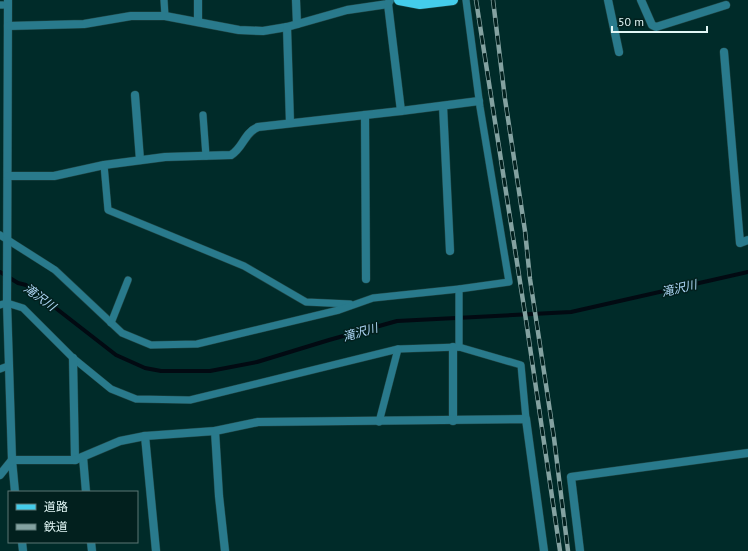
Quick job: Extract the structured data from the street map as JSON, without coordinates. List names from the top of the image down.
{
  "water": ["滝沢川"],
  "legend": ["道路", "鉄道"],
  "scale_bar": "50 m"
}
